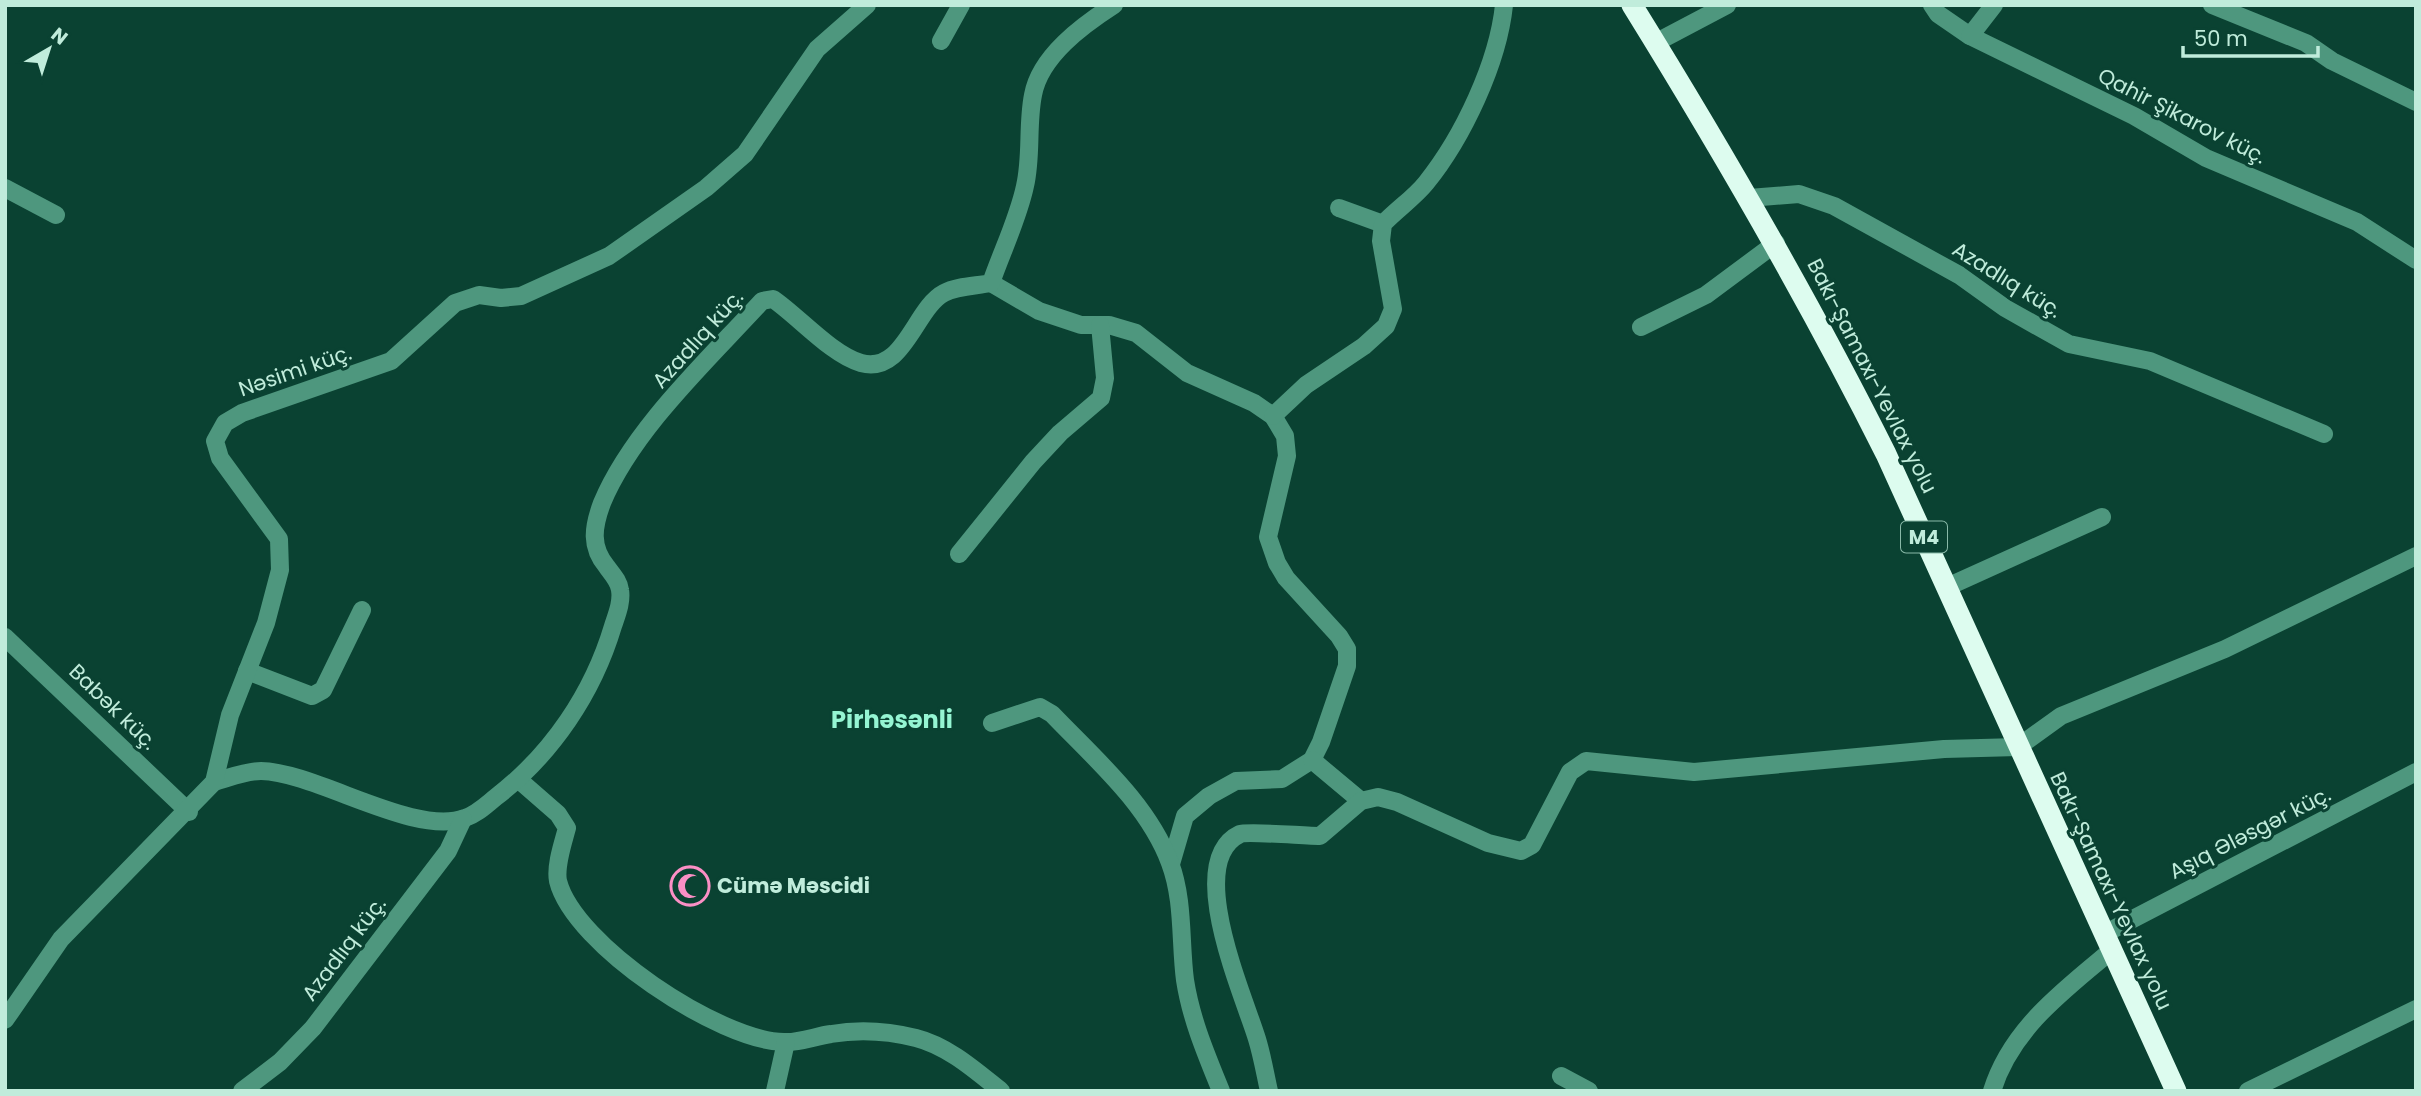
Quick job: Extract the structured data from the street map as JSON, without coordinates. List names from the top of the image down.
{
  "streets": {
    "highway": ["Bakı-Şamaxı-Yevlax yolu", "M4"],
    "street": [
      "Qahir Şikarov küç.",
      "Azadlıq küç.",
      "Nəsimi küç.",
      "Babək küç.",
      "Aşıq Ələsgər küç."
    ]
  },
  "crossings": [
    ["Azadlıq küç.", "Bakı-Şamaxı-Yevlax yolu"],
    ["Nəsimi küç.", "Babək küç."],
    ["Bakı-Şamaxı-Yevlax yolu", "Aşıq Ələsgər küç."]
  ],
  "districts": ["Pirhəsənli"],
  "places": {
    "mosque": ["Cümə Məscidi"]
  },
  "scale_bar": "50 m",
  "north": "top right"
}
